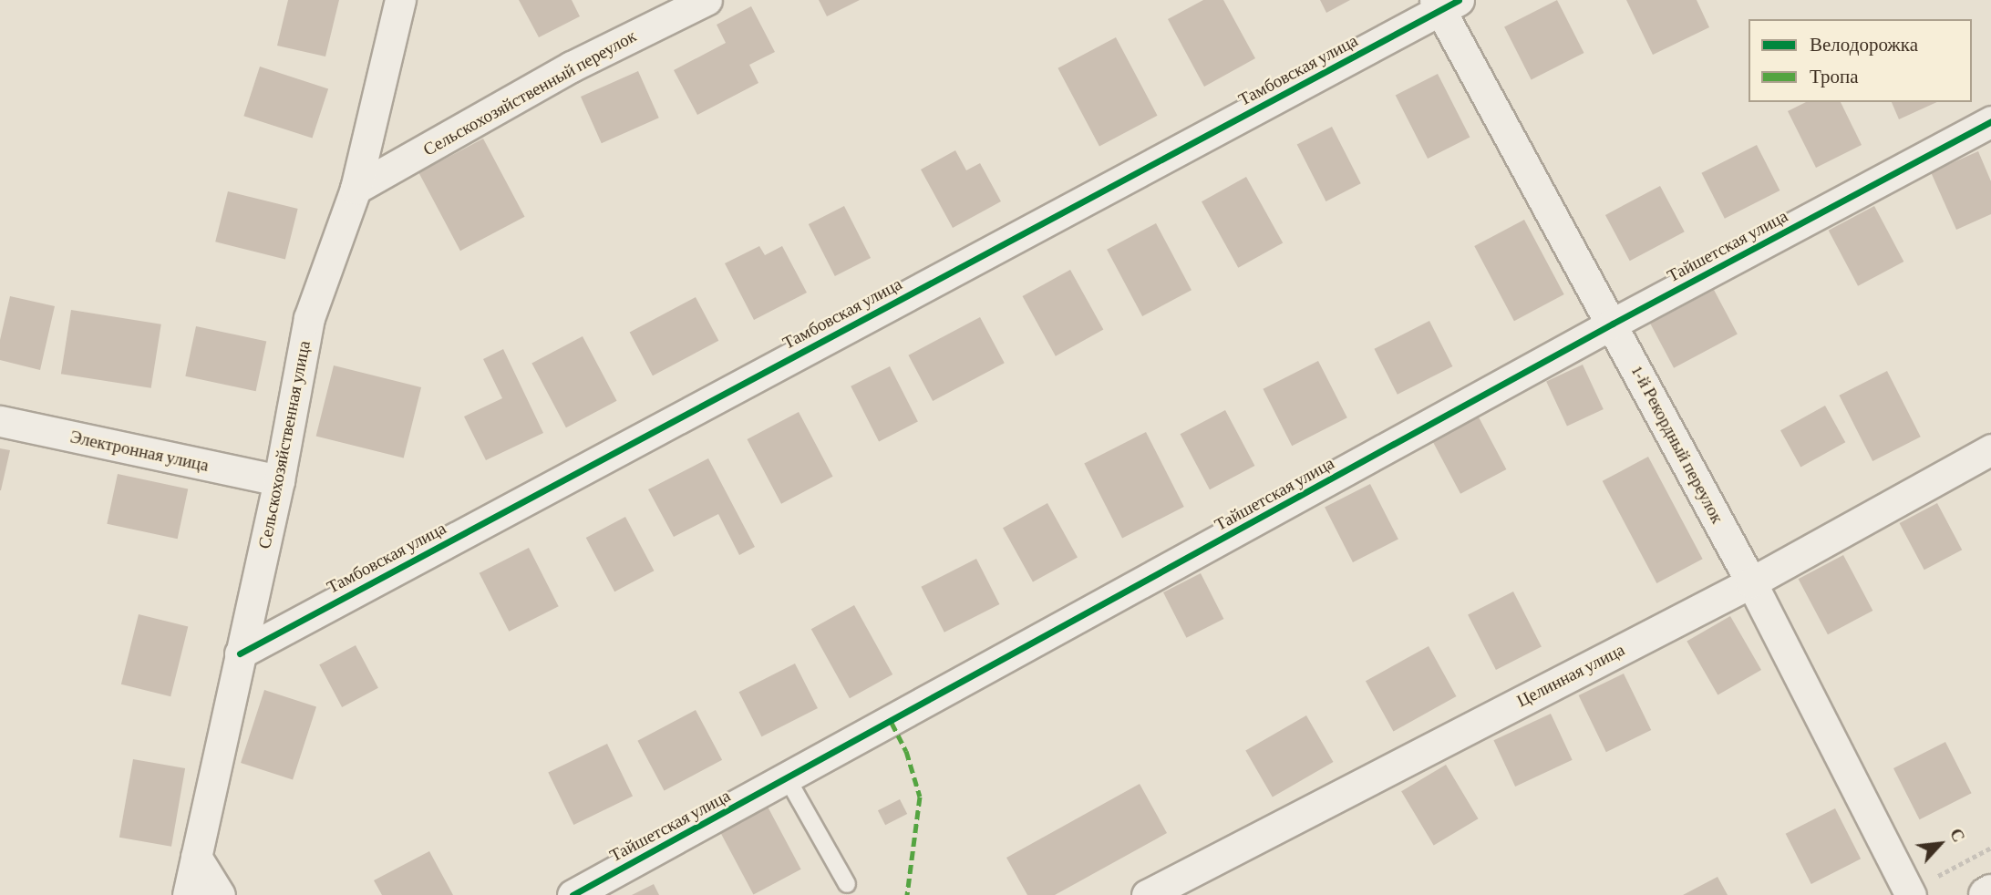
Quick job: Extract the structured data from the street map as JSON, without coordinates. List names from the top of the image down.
{
  "streets": {
    "street": [
      "Тамбовская улица",
      "Сельскохозяйственный переулок",
      "Тайшетская улица",
      "Сельскохозяйственная улица",
      "1-й Рекордный переулок",
      "Электронная улица",
      "Целинная улица"
    ]
  },
  "crossings": [
    ["Тамбовская улица", "Сельскохозяйственная улица"],
    ["Тамбовская улица", "1-й Рекордный переулок"],
    ["Сельскохозяйственный переулок", "Сельскохозяйственная улица"],
    ["Тайшетская улица", "1-й Рекордный переулок"],
    ["Сельскохозяйственная улица", "Электронная улица"],
    ["1-й Рекордный переулок", "Целинная улица"]
  ],
  "legend": ["Велодорожка", "Тропа"],
  "north": "top right"
}
